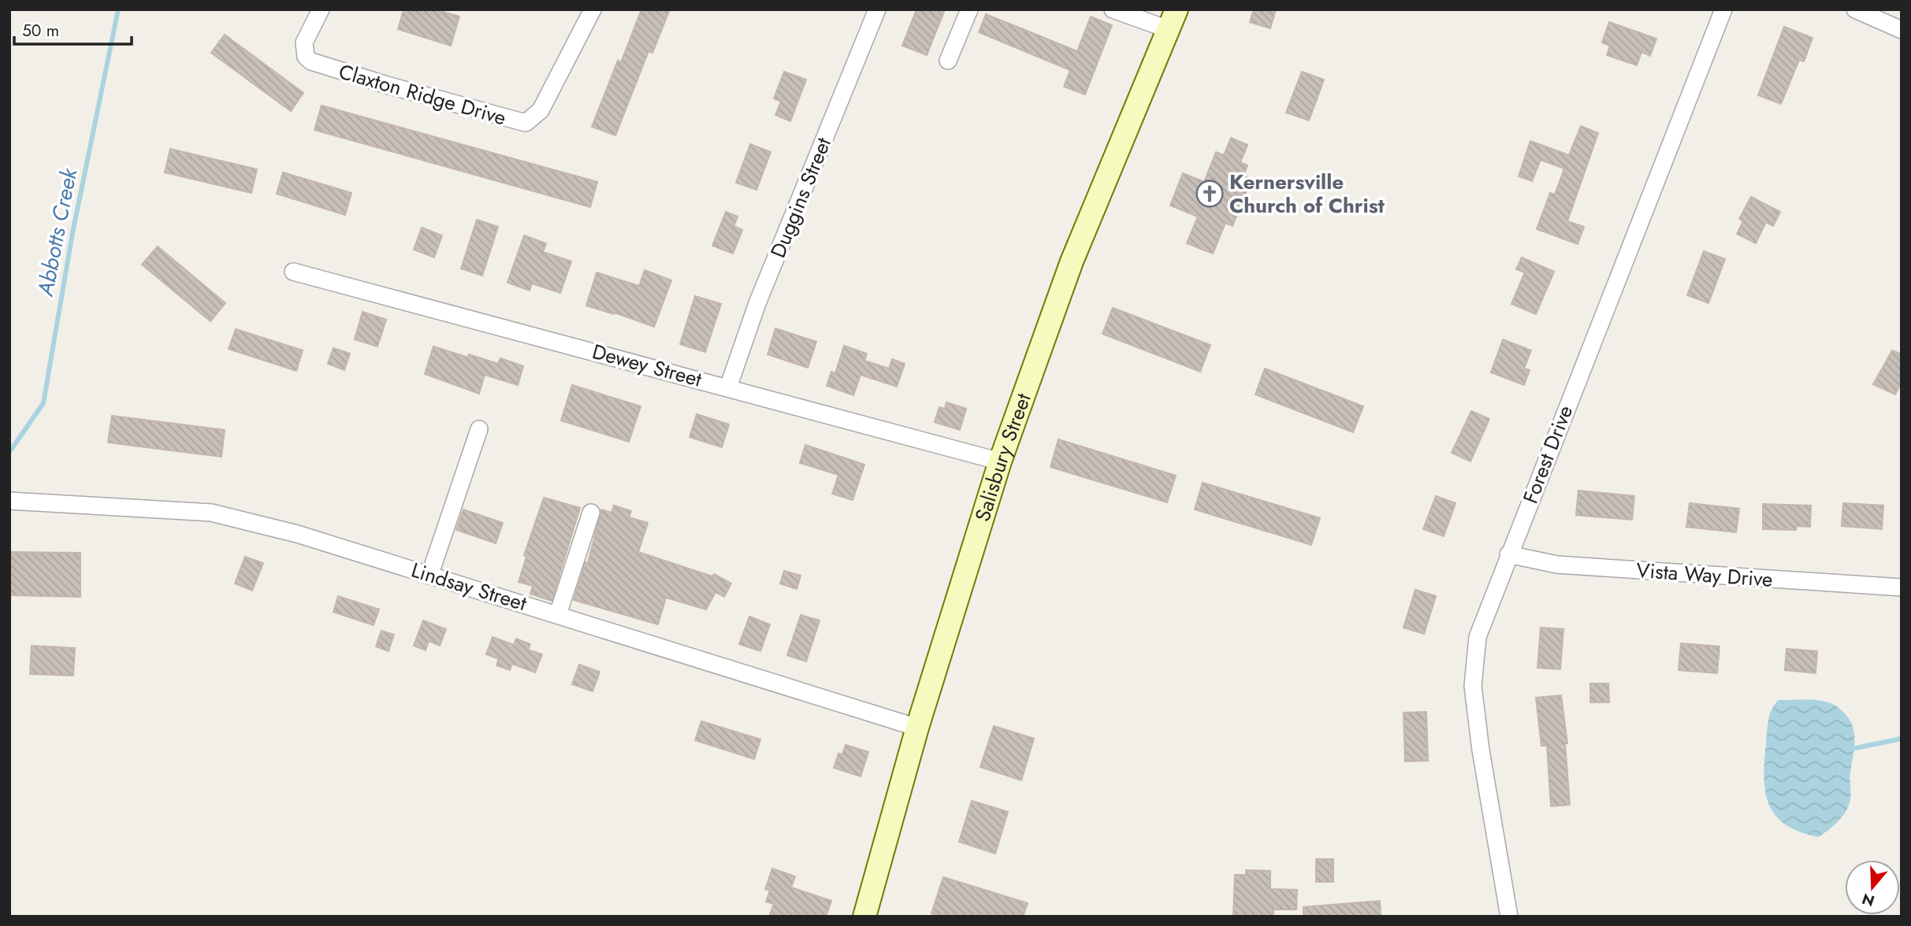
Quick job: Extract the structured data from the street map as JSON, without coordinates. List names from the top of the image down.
{
  "streets": {
    "main road": ["Salisbury Street"],
    "street": [
      "Claxton Ridge Drive",
      "Duggins Street",
      "Dewey Street",
      "Forest Drive",
      "Vista Way Drive",
      "Lindsay Street"
    ]
  },
  "crossings": [
    ["Duggins Street", "Dewey Street"],
    ["Dewey Street", "Salisbury Street"],
    ["Forest Drive", "Vista Way Drive"],
    ["Salisbury Street", "Lindsay Street"]
  ],
  "water": ["Abbotts Creek"],
  "places": {
    "church": ["Kernersville Church of Christ"]
  },
  "scale_bar": "50 m",
  "north": "bottom"
}
